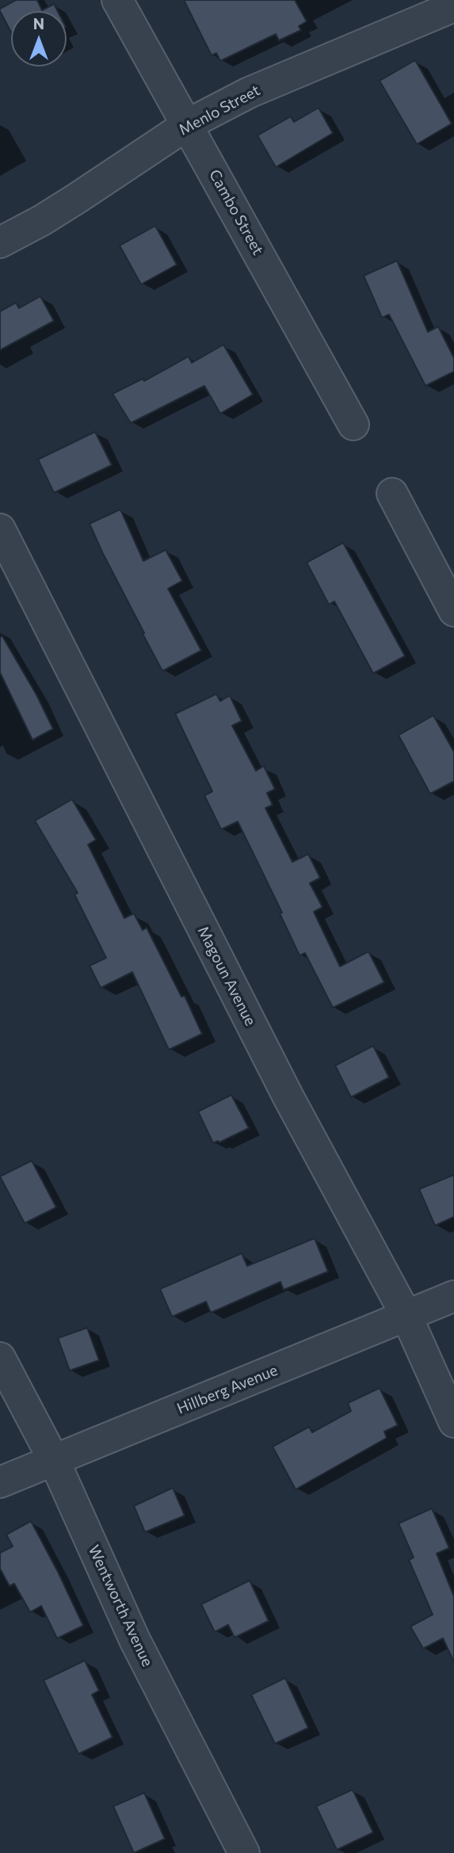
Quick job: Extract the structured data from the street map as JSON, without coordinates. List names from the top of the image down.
{
  "streets": {
    "street": [
      "Menlo Street",
      "Cambo Street",
      "Magoun Avenue",
      "Hillberg Avenue",
      "Wentworth Avenue"
    ]
  },
  "crossings": [
    ["Menlo Street", "Cambo Street"],
    ["Magoun Avenue", "Hillberg Avenue"],
    ["Hillberg Avenue", "Wentworth Avenue"]
  ],
  "north": "top"
}
